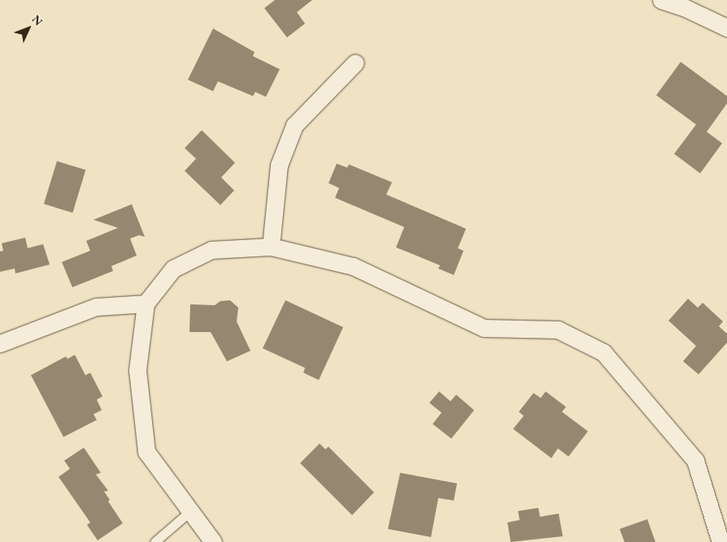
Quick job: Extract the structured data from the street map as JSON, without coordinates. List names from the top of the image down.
{
  "north": "top right"
}
